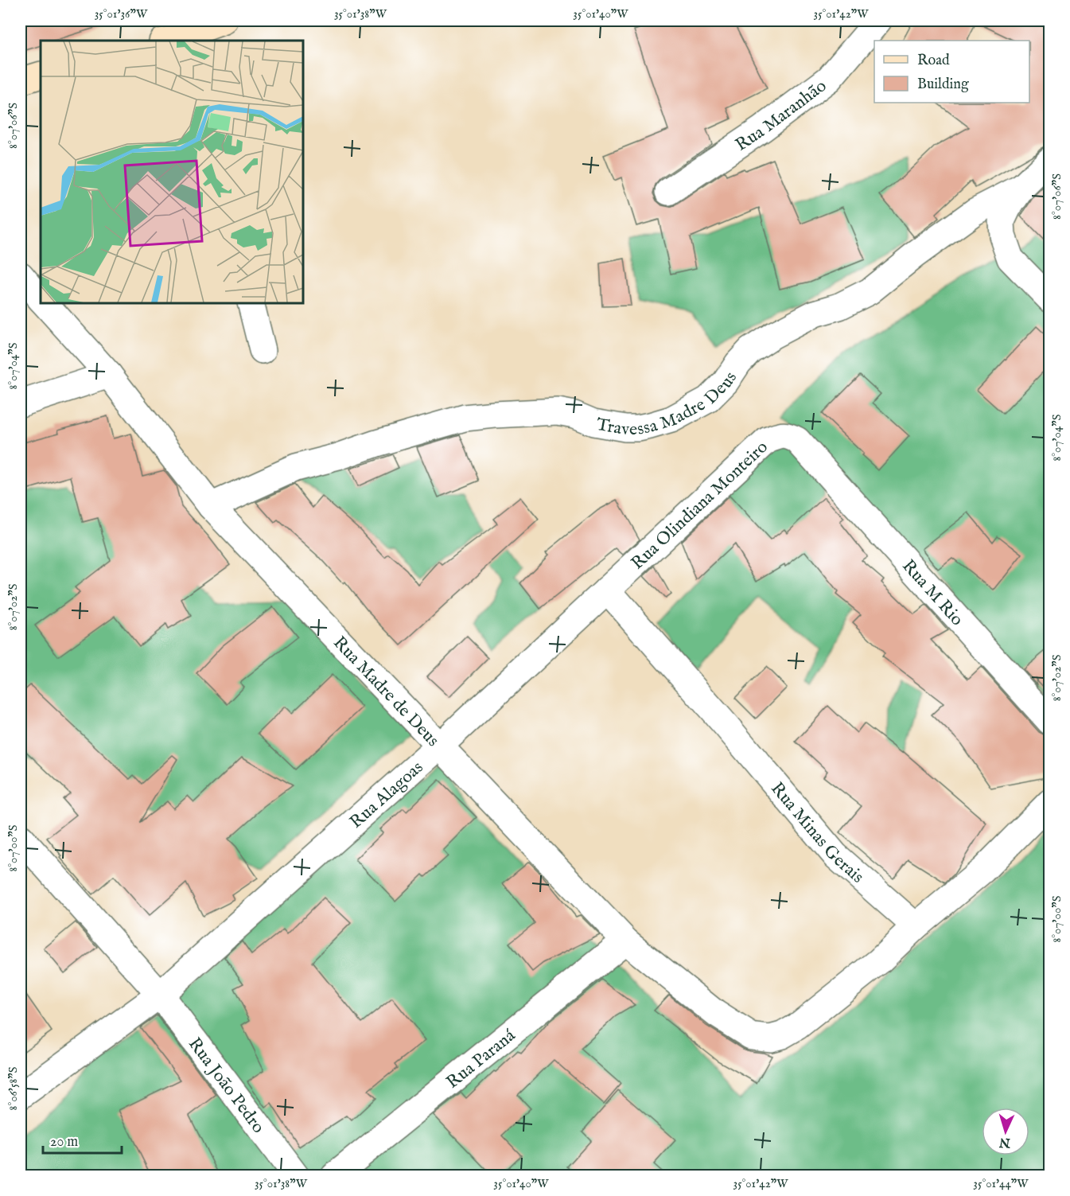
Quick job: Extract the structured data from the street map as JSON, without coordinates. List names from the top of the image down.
{
  "streets": {
    "street": [
      "Rua Maranhão",
      "Travessa Madre Deus",
      "Rua Olindiana Monteiro",
      "Rua M Rio",
      "Rua Madre de Deus",
      "Rua Alagoas",
      "Rua Minas Gerais",
      "Rua Paraná",
      "Rua João Pedro"
    ]
  },
  "crossings": [
    ["Travessa Madre Deus", "Rua Madre de Deus"],
    ["Rua Olindiana Monteiro", "Rua M Rio"],
    ["Rua Olindiana Monteiro", "Rua Alagoas"],
    ["Rua Olindiana Monteiro", "Rua Minas Gerais"],
    ["Rua Madre de Deus", "Rua Alagoas"],
    ["Rua Madre de Deus", "Rua Minas Gerais"],
    ["Rua Madre de Deus", "Rua Paraná"],
    ["Rua Alagoas", "Rua Minas Gerais"],
    ["Rua Alagoas", "Rua João Pedro"]
  ],
  "legend": ["Road", "Building"],
  "scale_bar": "20 m",
  "north": "bottom",
  "coordinates": [
    "35°01'36\"W",
    "35°01'38\"W",
    "35°01'40\"W",
    "35°01'42\"W",
    "8°07'06\"S",
    "8°07'04\"S",
    "8°07'02\"S",
    "8°07'00\"S",
    "8°06'58\"S",
    "35°01'44\"W"
  ]
}
